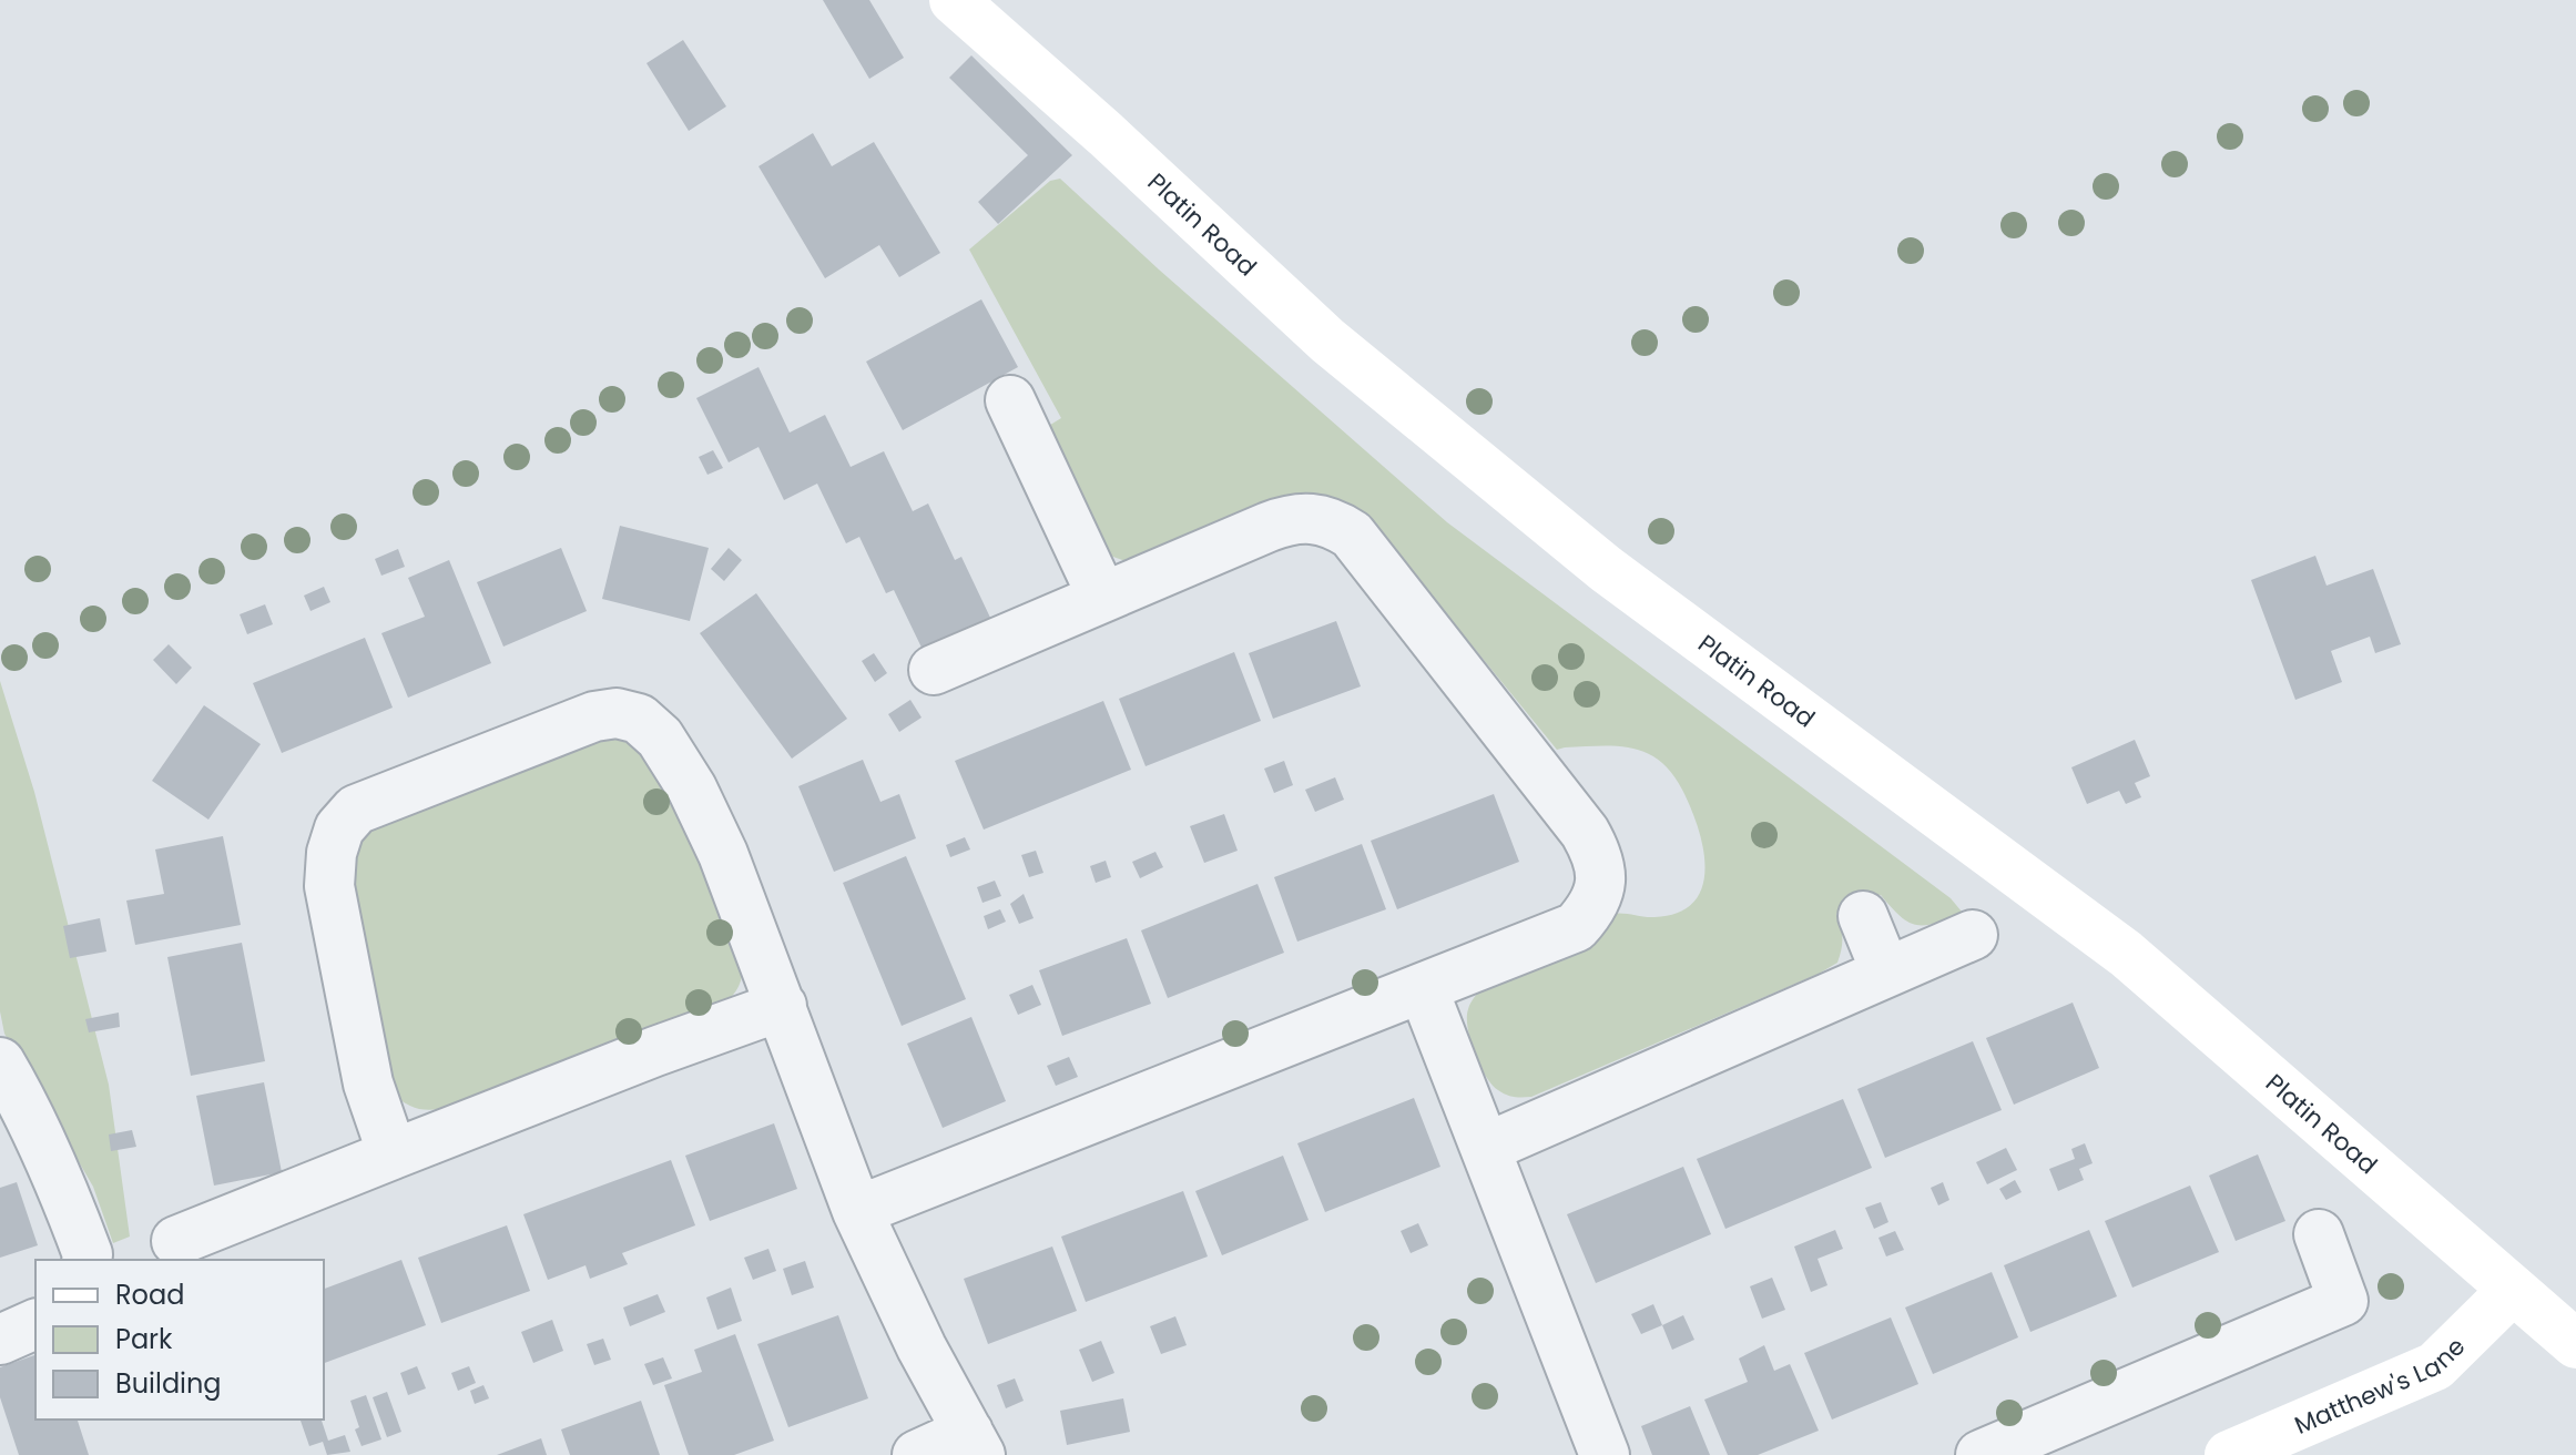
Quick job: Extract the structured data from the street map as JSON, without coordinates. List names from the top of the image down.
{
  "streets": {
    "main road": ["Platin Road", "Matthew's Lane"]
  },
  "crossings": [
    ["Platin Road", "Matthew's Lane"]
  ],
  "legend": ["Road", "Park", "Building"]
}
